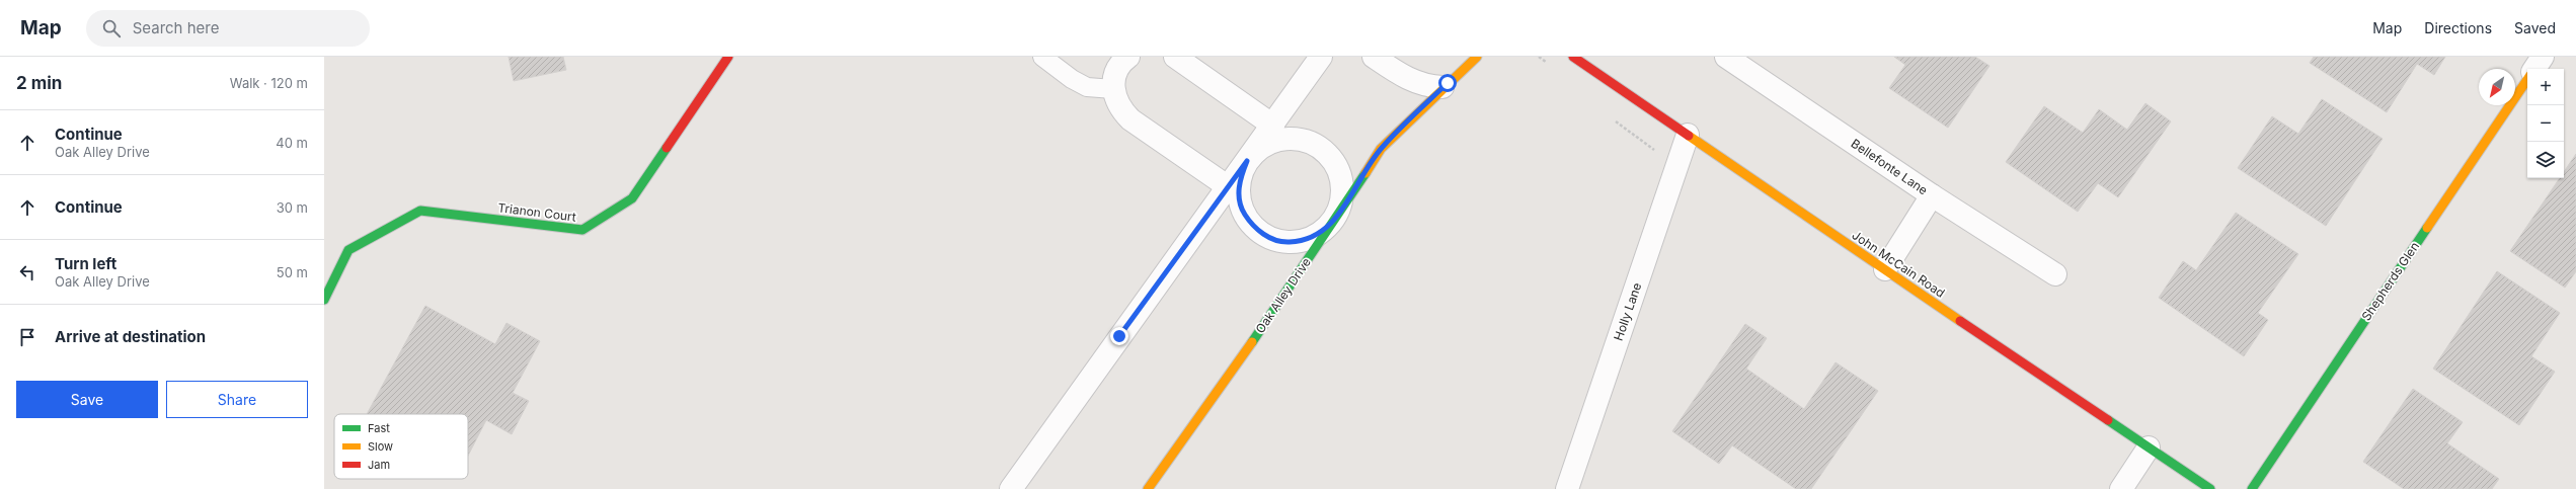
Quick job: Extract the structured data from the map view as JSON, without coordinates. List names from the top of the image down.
{
  "streets": {
    "street": [
      "Bellefonte Lane",
      "Trianon Court",
      "John McCain Road",
      "Shepherds Glen",
      "Oak Alley Drive",
      "Holly Lane"
    ]
  },
  "crossings": [
    ["John McCain Road", "Holly Lane"]
  ],
  "legend": ["Fast", "Slow", "Jam"],
  "north": "bottom left",
  "page": {
    "header": "Map",
    "search": "Search here",
    "nav": ["Map", "Directions", "Saved"],
    "heading": ["2 min", "Walk · 120 m"],
    "map_buttons": ["+", "−"],
    "list": [
      ["Continue", "Oak Alley Drive", "40 m"],
      ["Continue", "30 m"],
      ["Turn left", "Oak Alley Drive", "50 m"],
      "Arrive at destination"
    ],
    "buttons": ["Save", "Share"]
  }
}
